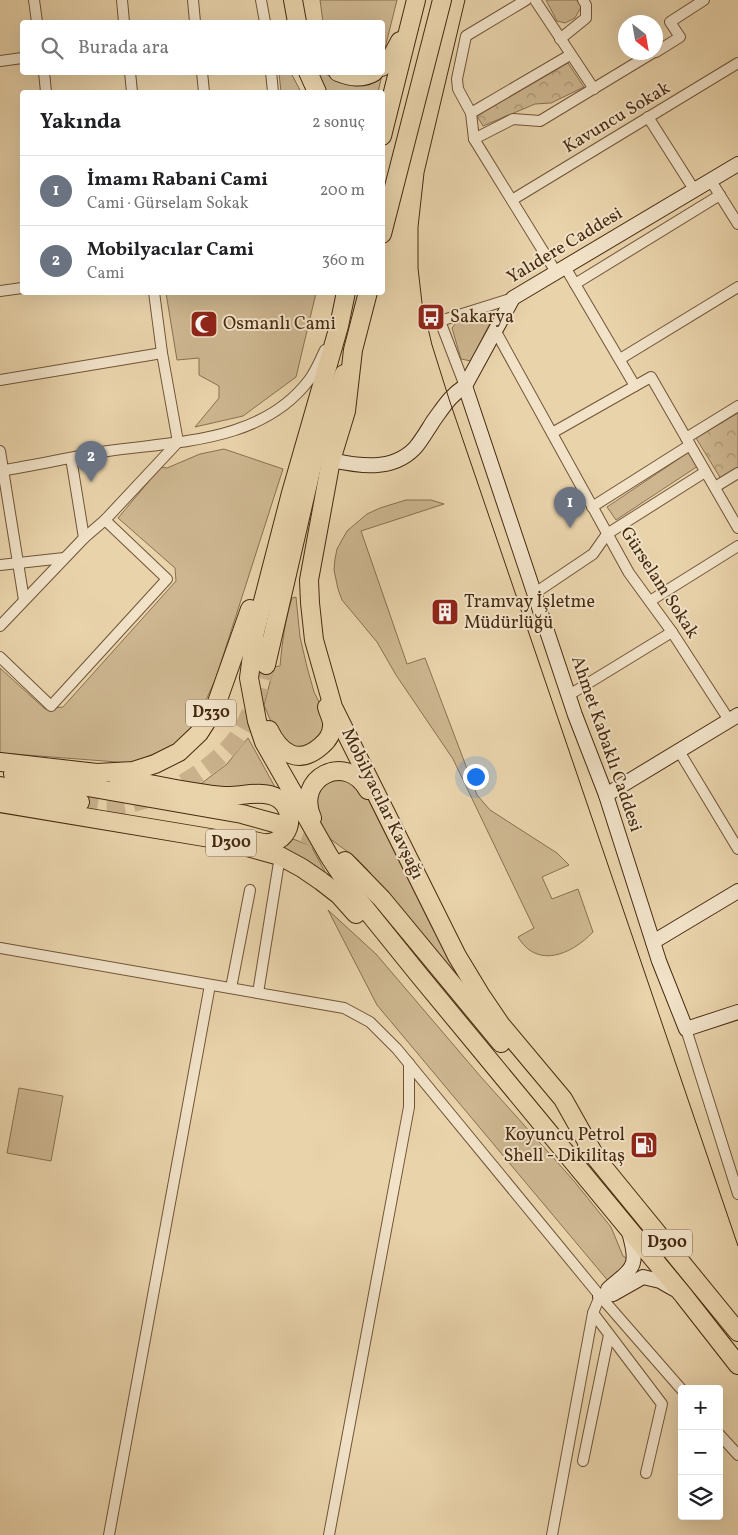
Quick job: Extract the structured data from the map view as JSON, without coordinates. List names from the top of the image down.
{
  "streets": {
    "highway": ["D330", "Mobilyacılar Kavşağı", "D300"],
    "street": [
      "Kavuncu Sokak",
      "Yalıdere Caddesi",
      "Gürselam Sokak",
      "Ahmet Kabaklı Caddesi"
    ]
  },
  "crossings": [
    ["Yalıdere Caddesi", "Gürselam Sokak"],
    ["Yalıdere Caddesi", "Ahmet Kabaklı Caddesi"],
    ["Yalıdere Caddesi", "Mobilyacılar Kavşağı"],
    ["Mobilyacılar Kavşağı", "D300"]
  ],
  "places": {
    "bus stop": ["Sakarya"],
    "mosque": ["Osmanlı Cami"],
    "building": ["Tramvay İşletme Müdürlüğü"],
    "fuel station": ["Koyuncu Petrol Shell - Dikilitaş"]
  },
  "north": "bottom right",
  "page": {
    "search": "Burada ara",
    "heading": ["Yakında", "2 sonuç"],
    "list": [
      {
        "mark": "1",
        "name": "İmamı Rabani Cami",
        "note": "Cami · Gürselam Sokak",
        "value": "200 m"
      },
      {
        "mark": "2",
        "name": "Mobilyacılar Cami",
        "note": "Cami",
        "value": "360 m"
      }
    ],
    "pins": ["2", "1"],
    "map_buttons": ["+", "−"]
  }
}
